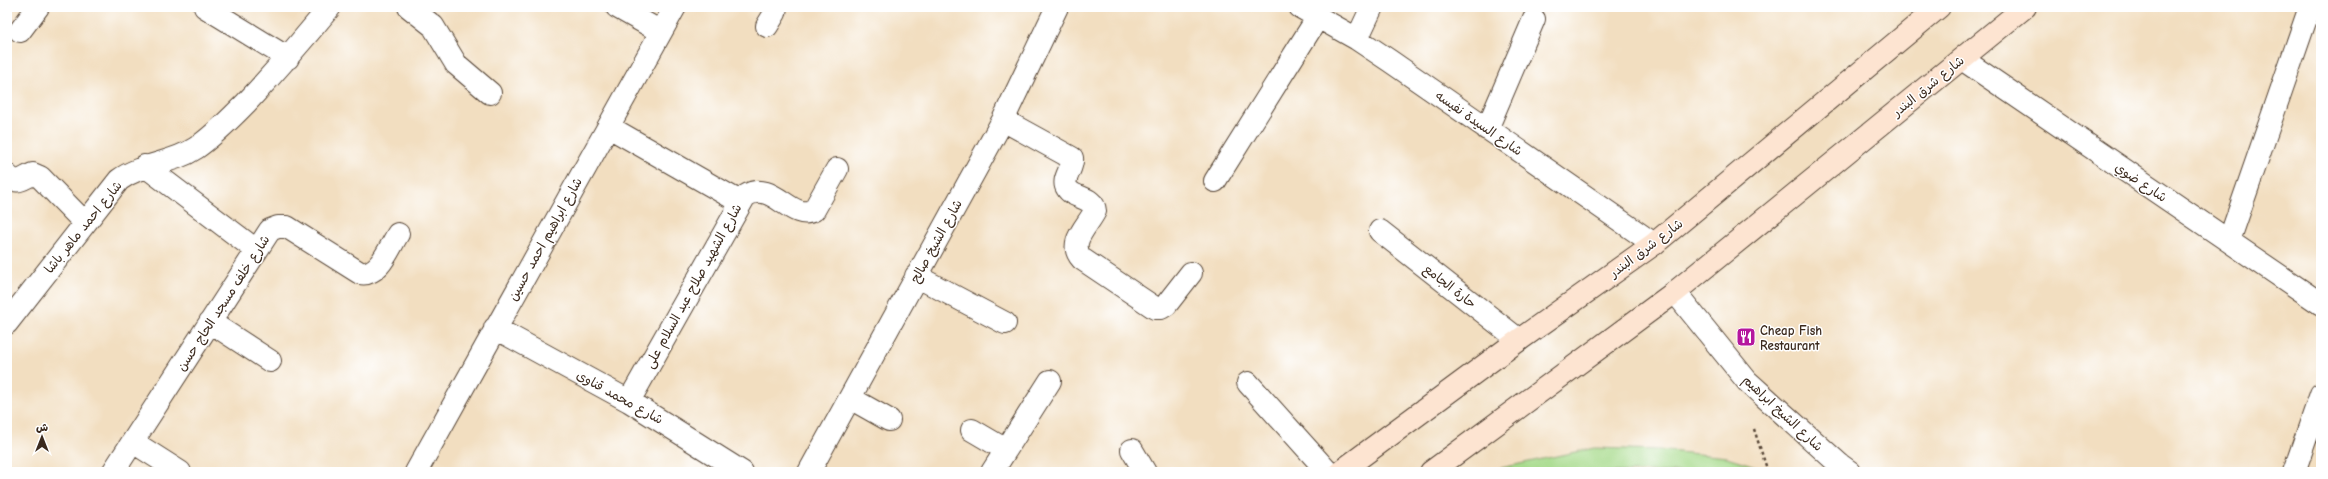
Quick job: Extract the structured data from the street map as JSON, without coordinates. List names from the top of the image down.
{
  "streets": {
    "main road": ["شارع شرق البندر"],
    "street": [
      "شارع السيدة نفيسه",
      "شارع ضوي",
      "شارع احمد ماهر باشا",
      "شارع ابراهيم احمد حسين",
      "شارع الشيخ صالح",
      "شارع الشهيد صلاح عبد السلام على",
      "حارة الجامع",
      "شارع خلف مسجد الحاج حسن",
      "شارع محمد قناوى",
      "شارع الشيخ ابراهيم"
    ]
  },
  "crossings": [
    ["شارع شرق البندر", "شارع السيدة نفيسه"],
    ["شارع شرق البندر", "شارع ضوي"],
    ["شارع شرق البندر", "حارة الجامع"],
    ["شارع شرق البندر", "شارع الشيخ ابراهيم"],
    ["شارع ابراهيم احمد حسين", "شارع محمد قناوى"],
    ["شارع الشهيد صلاح عبد السلام على", "شارع محمد قناوى"]
  ],
  "places": {
    "restaurant": ["Cheap Fish Restaurant"]
  },
  "north": "top"
}
